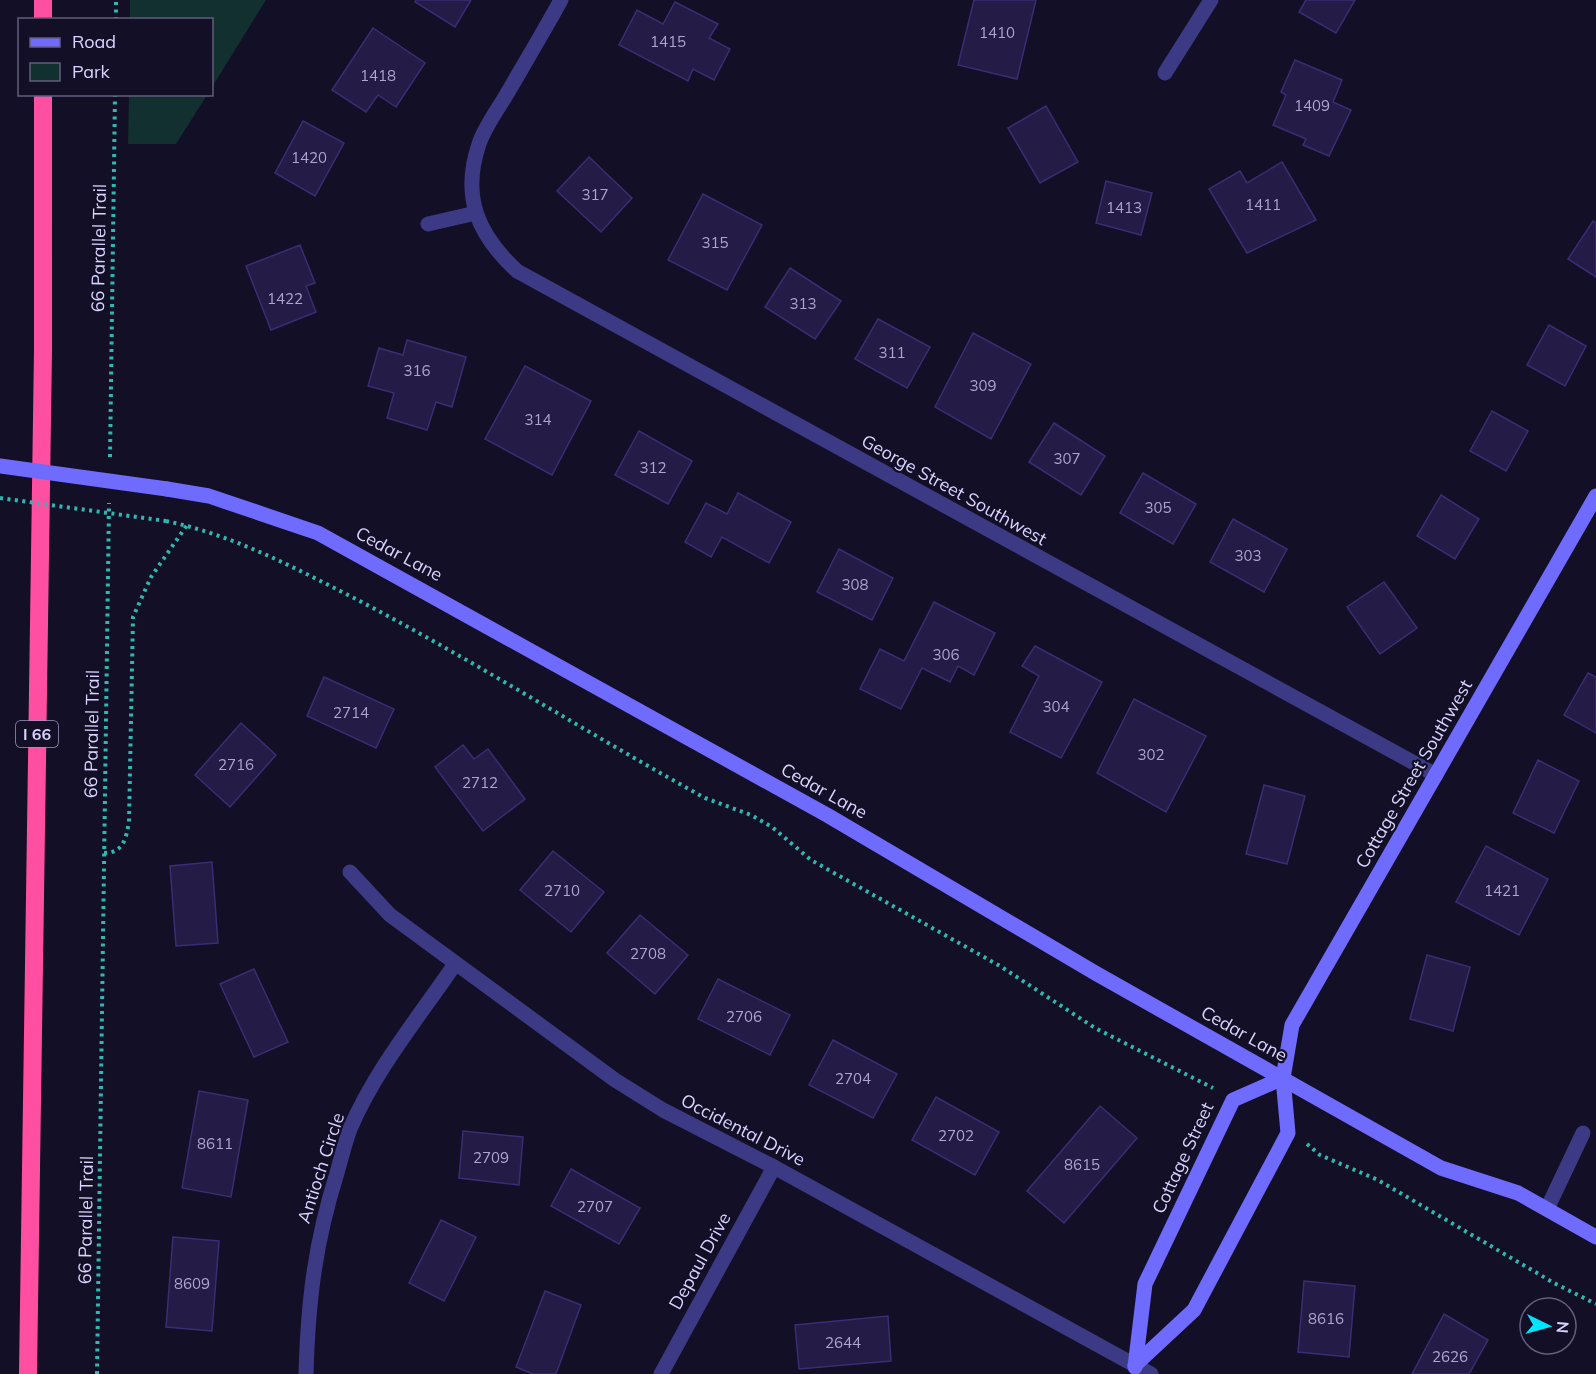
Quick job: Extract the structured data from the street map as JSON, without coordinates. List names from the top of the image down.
{
  "streets": {
    "highway": ["I 66"],
    "main road": ["Cedar Lane", "Cottage Street Southwest", "Cottage Street"],
    "street": [
      "George Street Southwest",
      "Occidental Drive",
      "Antioch Circle",
      "Depaul Drive"
    ],
    "path": ["66 Parallel Trail"]
  },
  "crossings": [
    ["George Street Southwest", "Cottage Street Southwest"],
    ["Cedar Lane", "Cottage Street Southwest"],
    ["Cedar Lane", "Cottage Street"],
    ["Cottage Street Southwest", "Cottage Street"],
    ["Occidental Drive", "Cottage Street"],
    ["Occidental Drive", "Antioch Circle"],
    ["Occidental Drive", "Depaul Drive"]
  ],
  "house_numbers": [
    "1410",
    "1415",
    "1418",
    "1409",
    "1420",
    "317",
    "1411",
    "1413",
    "315",
    "1422",
    "313",
    "311",
    "316",
    "309",
    "314",
    "307",
    "312",
    "305",
    "303",
    "308",
    "306",
    "304",
    "2714",
    "302",
    "2716",
    "2712",
    "2710",
    "1421",
    "2708",
    "2706",
    "2704",
    "2702",
    "8611",
    "2709",
    "8615",
    "2707",
    "8609",
    "8616",
    "2644",
    "2626"
  ],
  "legend": ["Road", "Park"],
  "north": "right"
}
